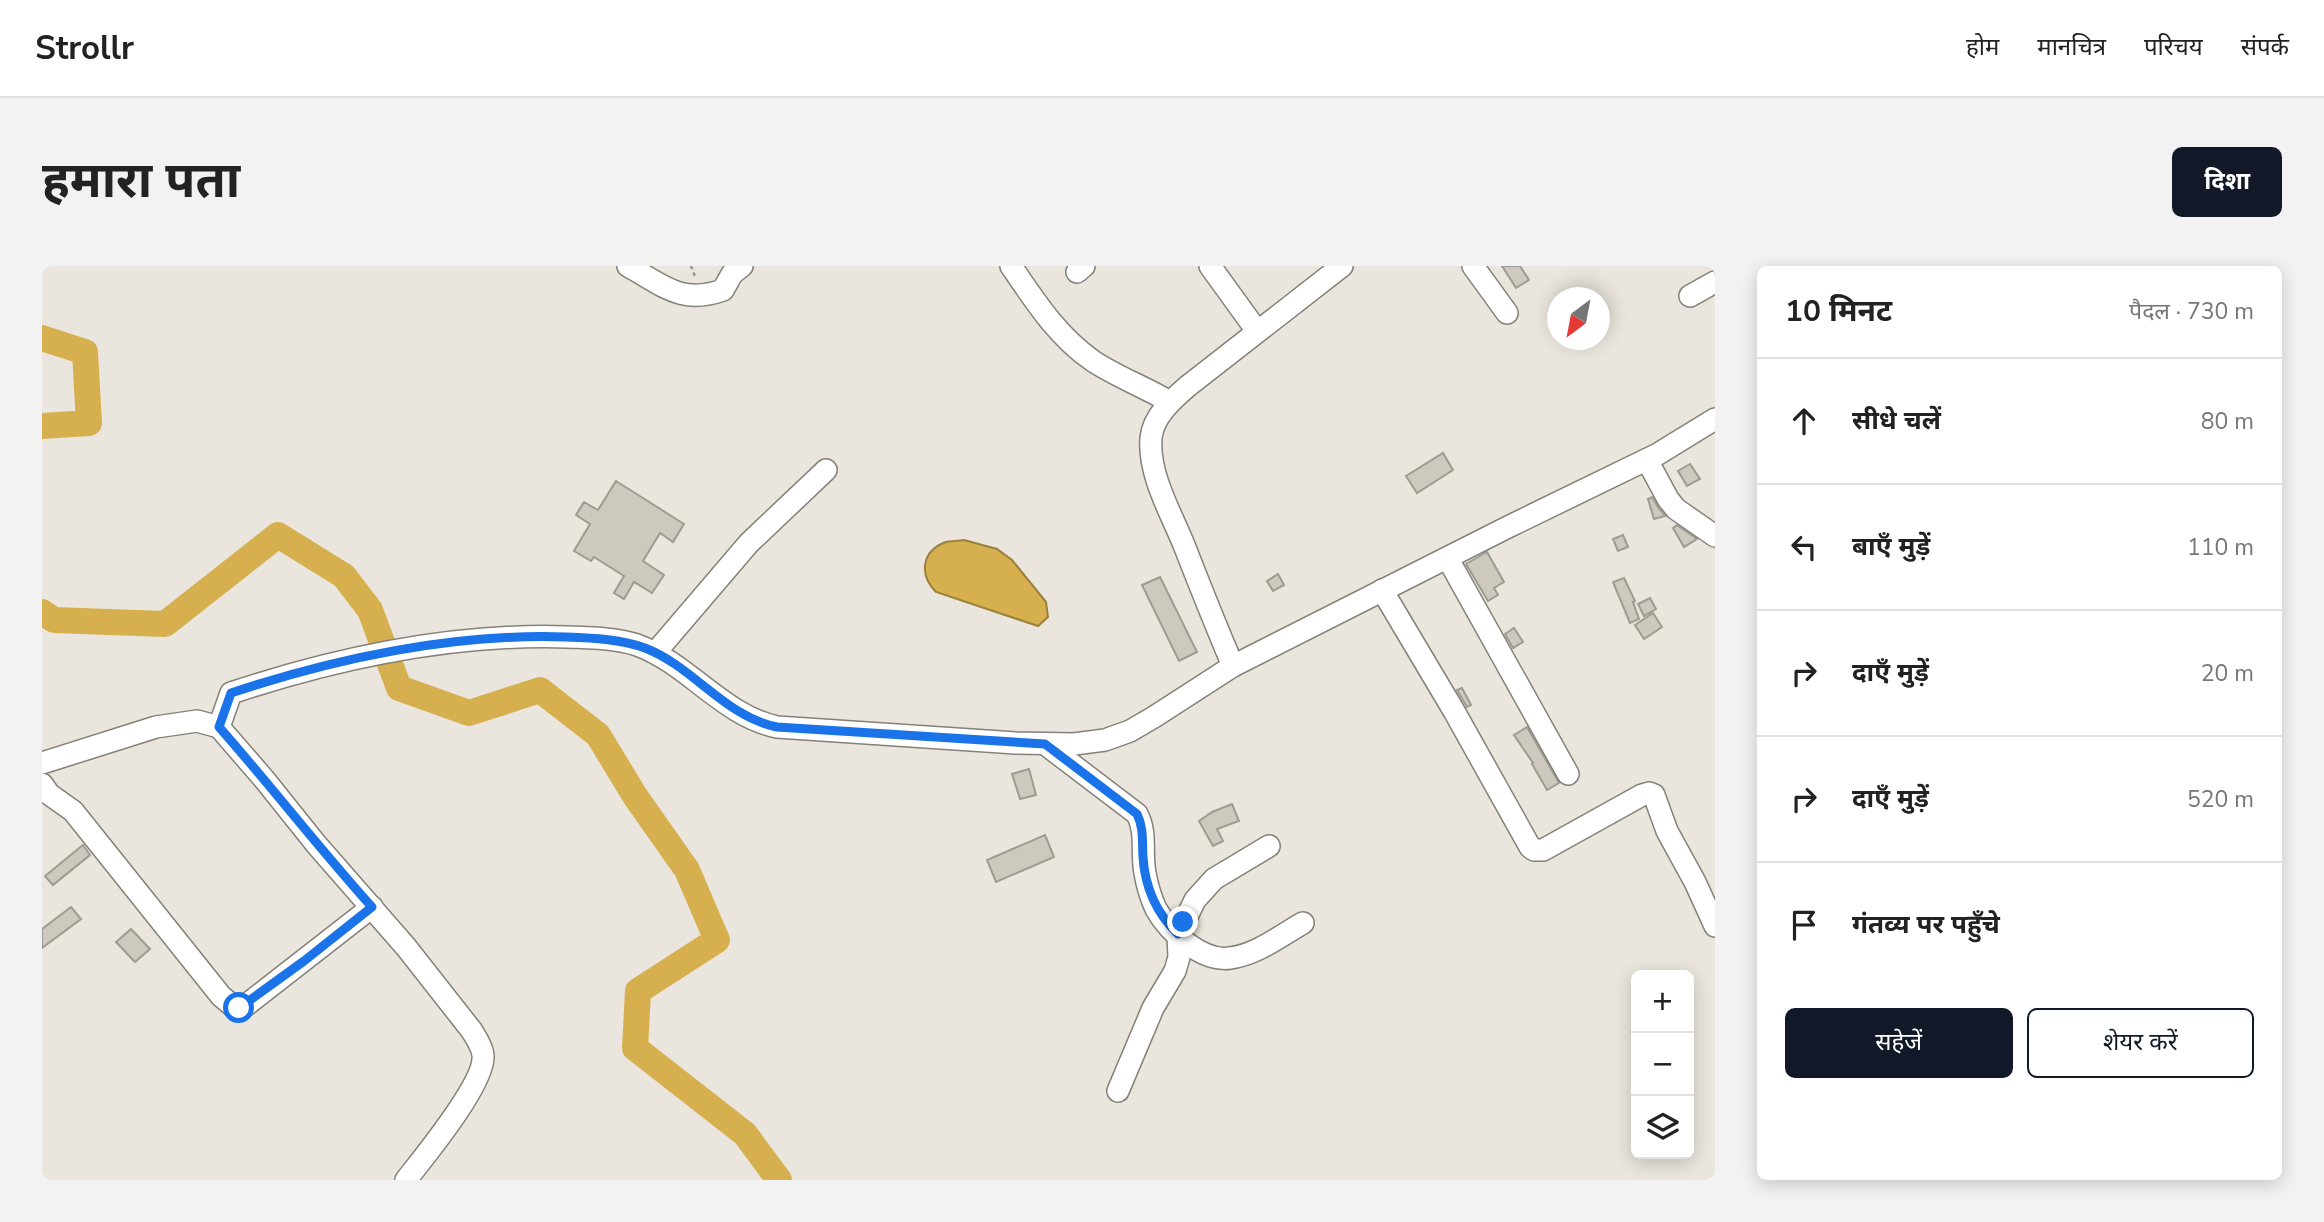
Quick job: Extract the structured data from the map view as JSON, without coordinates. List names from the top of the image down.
{
  "north": "bottom left",
  "page": {
    "header": "Strollr",
    "nav": [
      "होम",
      "मानचित्र",
      "परिचय",
      "संपर्क"
    ],
    "title": "हमारा पता",
    "buttons": [
      "दिशा",
      ["सहेजें", "शेयर करें"]
    ],
    "heading": ["10 मिनट", "पैदल · 730 m"],
    "list": [
      ["सीधे चलें", "80 m"],
      ["बाएँ मुड़ें", "110 m"],
      ["दाएँ मुड़ें", "20 m"],
      ["दाएँ मुड़ें", "520 m"],
      "गंतव्य पर पहुँचे"
    ],
    "map_buttons": ["+", "−"]
  }
}
